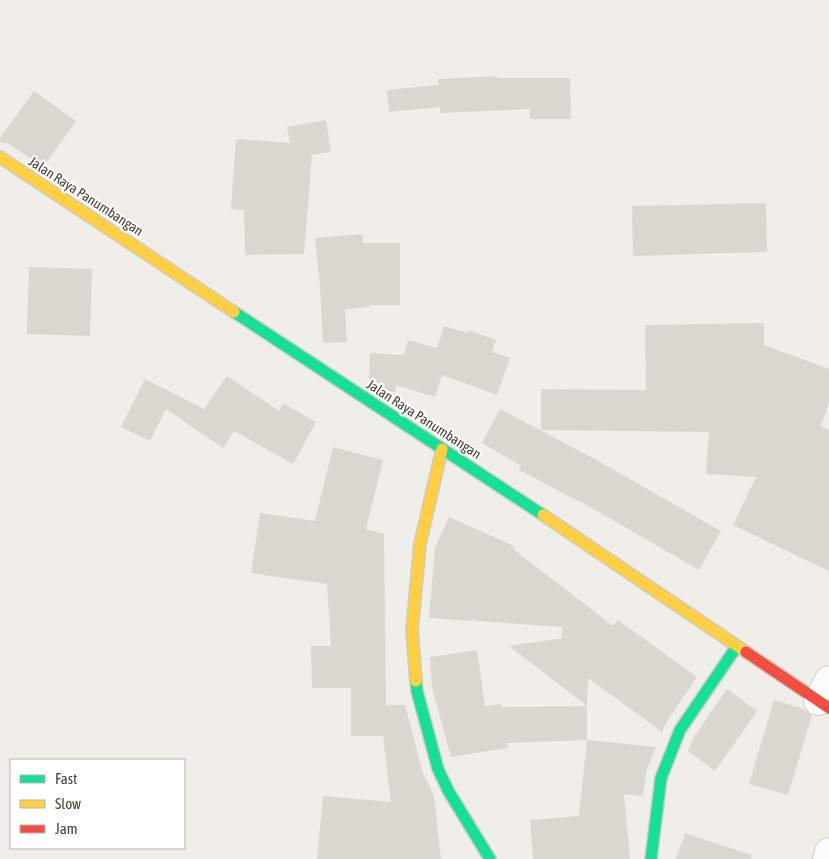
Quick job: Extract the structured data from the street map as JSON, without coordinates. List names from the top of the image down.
{
  "streets": {
    "main road": ["Jalan Raya Panumbangan"]
  },
  "legend": ["Fast", "Slow", "Jam"]
}
